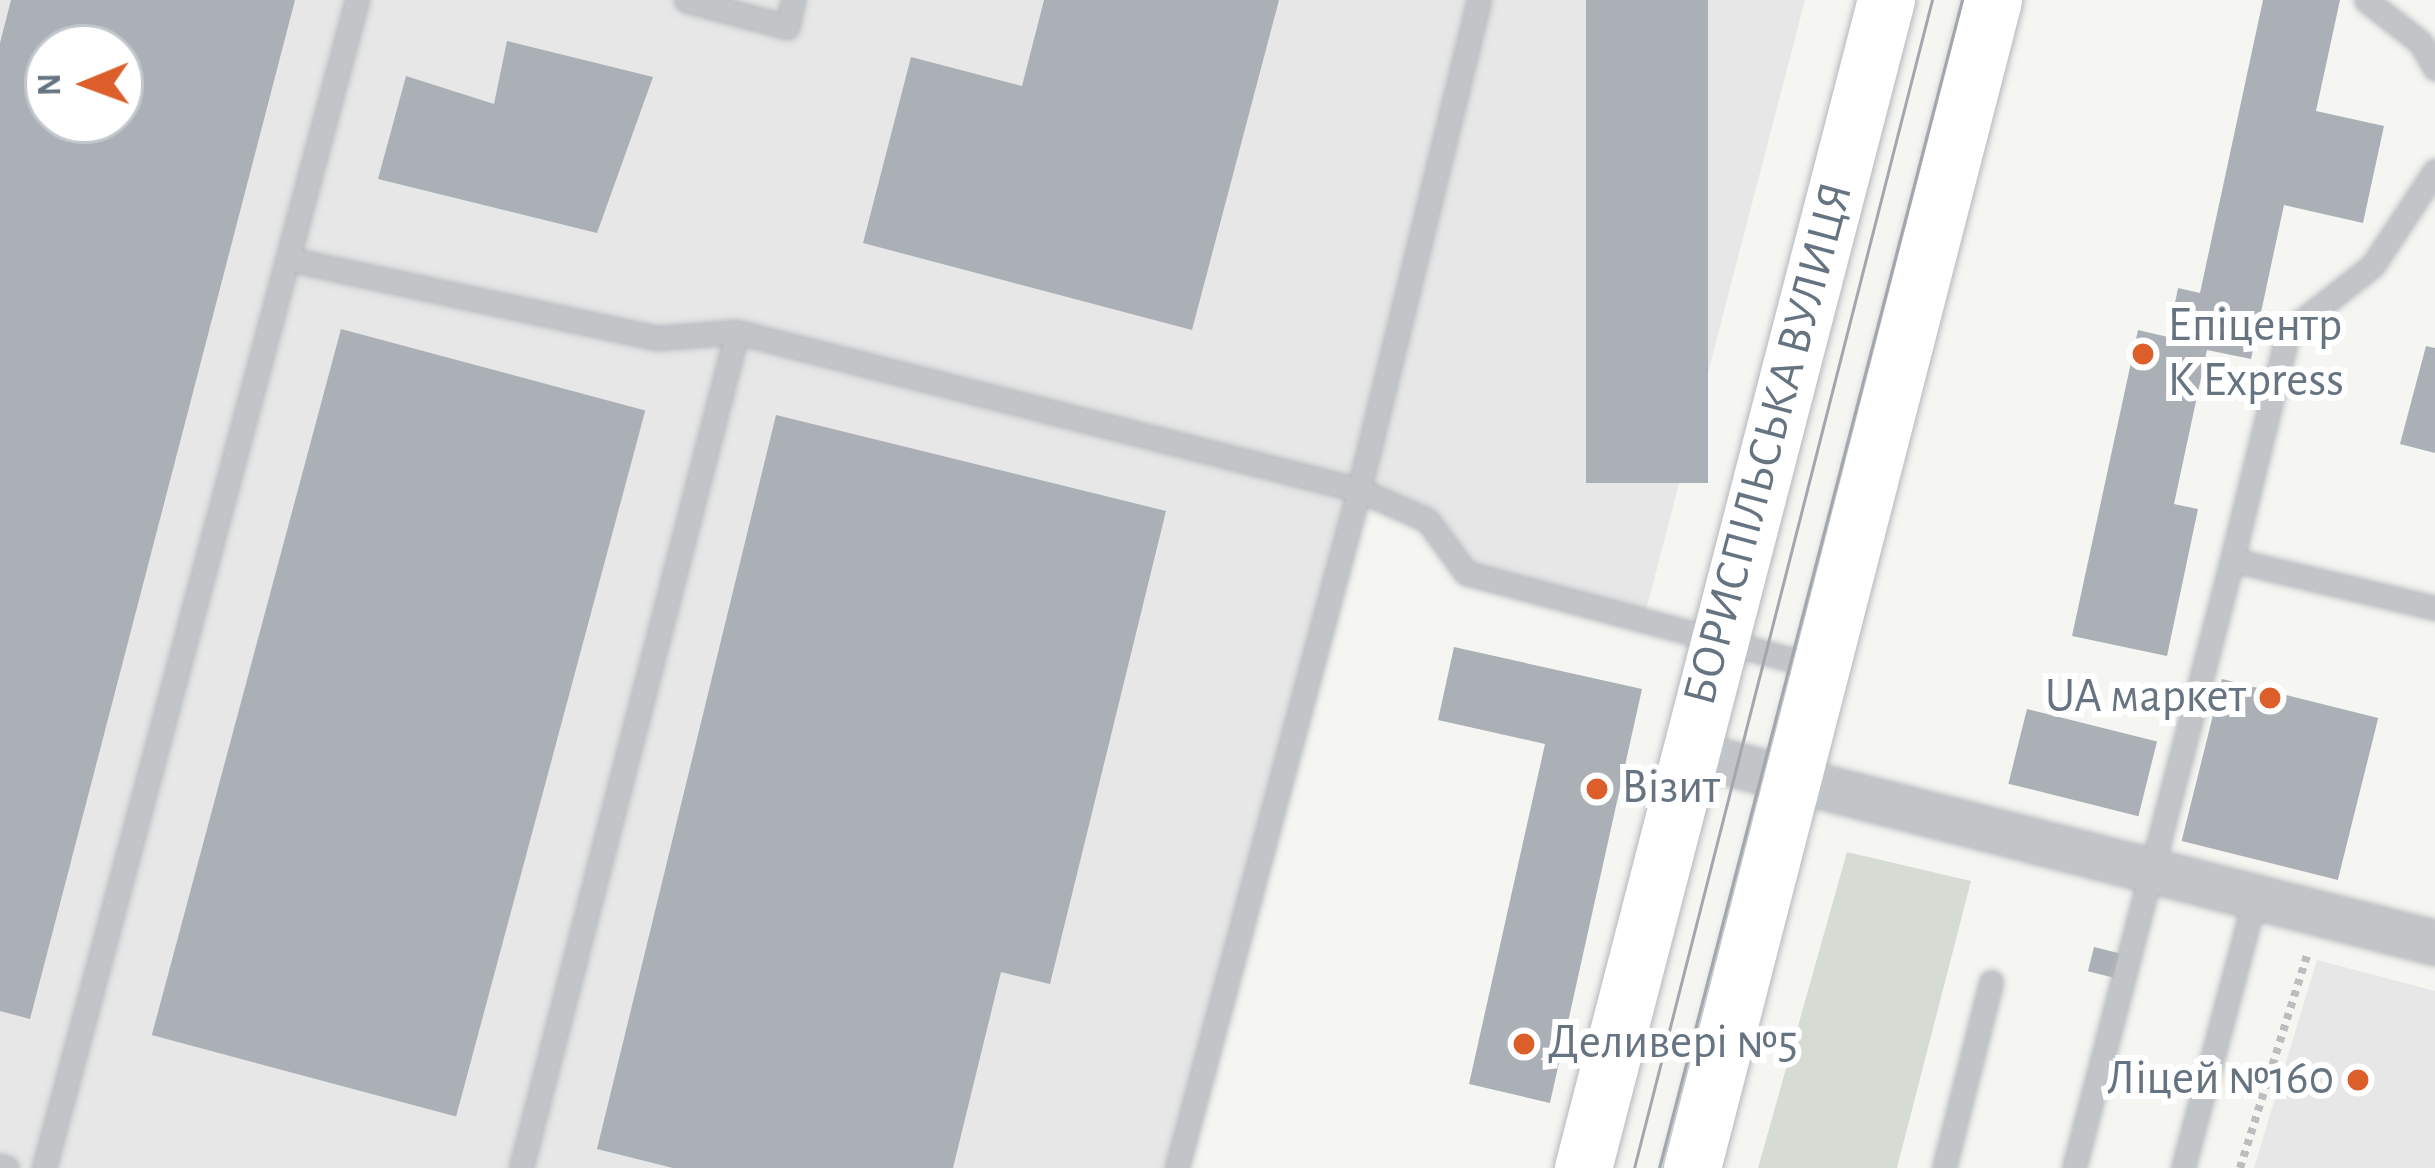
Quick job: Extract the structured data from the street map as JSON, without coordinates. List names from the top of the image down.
{
  "streets": {
    "main road": ["БОРИСПІЛЬСЬКА ВУЛИЦЯ"]
  },
  "places": [
    "Епіцентр К Express",
    "UA маркет",
    "Візит",
    "Деливері №5",
    "Ліцей №160"
  ],
  "north": "left"
}
